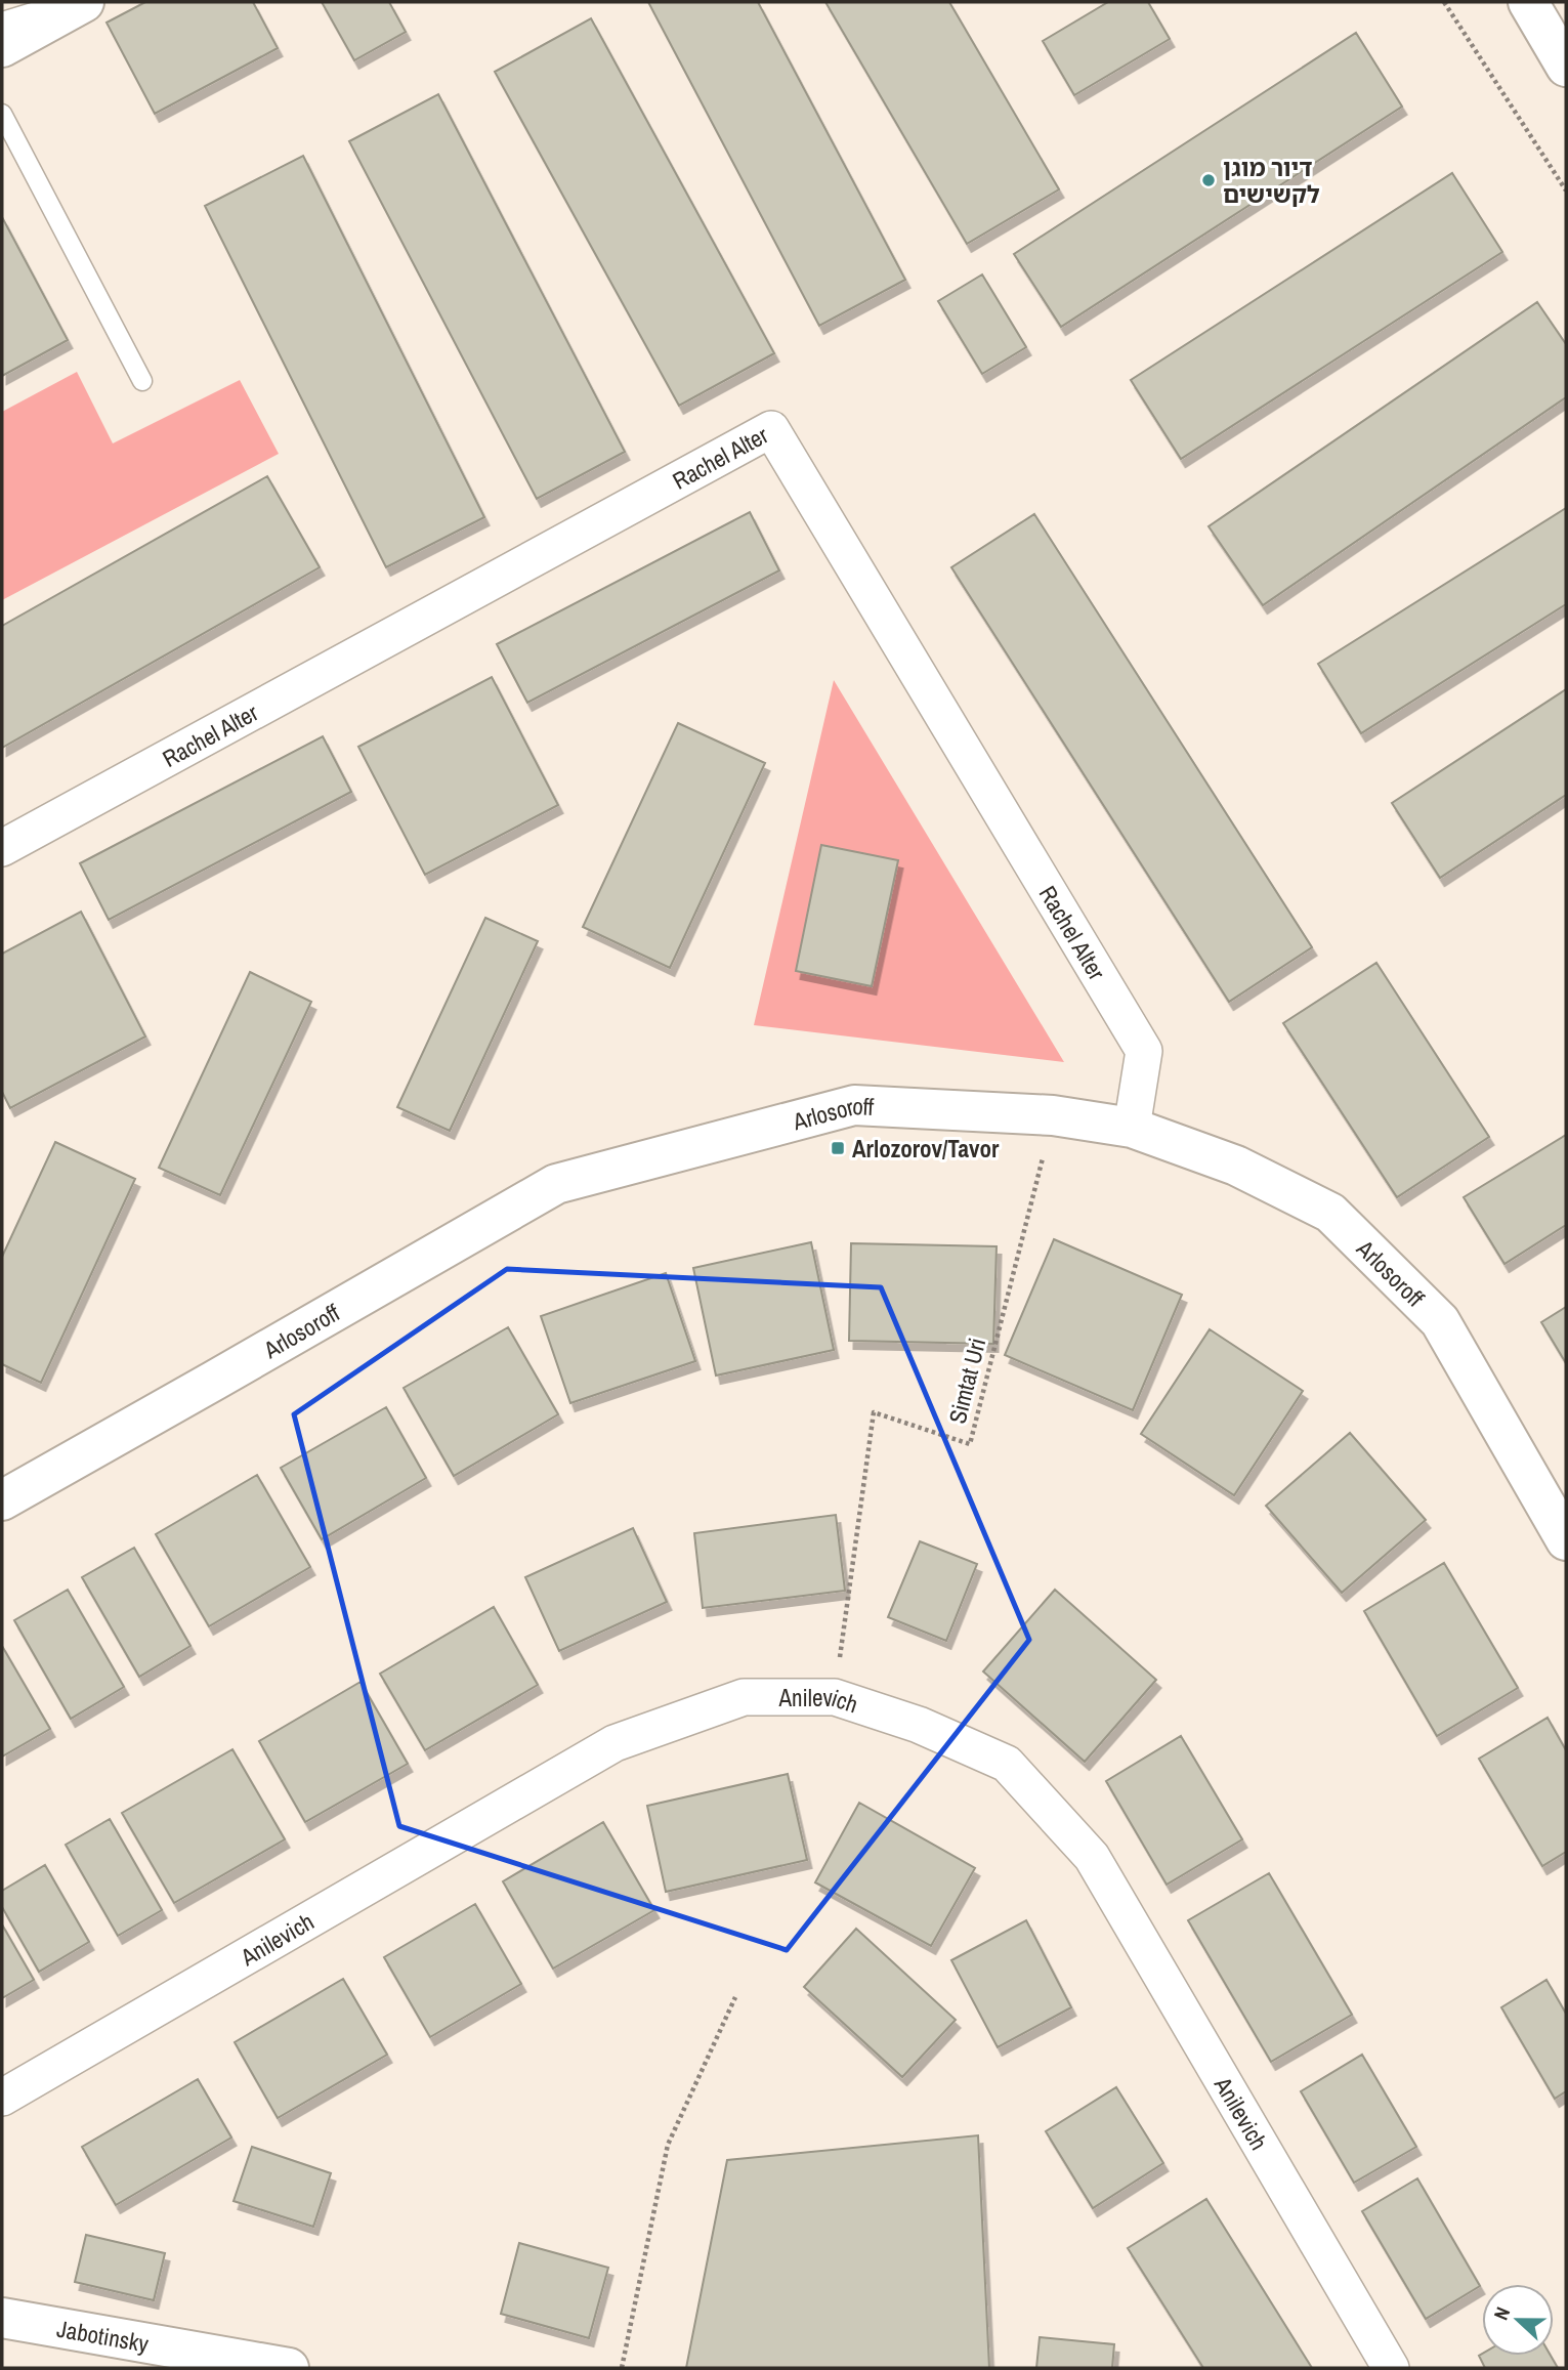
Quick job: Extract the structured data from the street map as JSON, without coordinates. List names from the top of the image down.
{
  "streets": {
    "street": [
      "Rachel Alter",
      "Arlosoroff",
      "Anilevich",
      "Jabotinsky"
    ],
    "path": ["Simtat Uri"]
  },
  "crossings": [
    ["Rachel Alter", "Arlosoroff"],
    ["Arlosoroff", "Simtat Uri"],
    ["Simtat Uri", "Anilevich"]
  ],
  "places": {
    "other": ["דיור מוגן לקשישים"],
    "transit": ["Arlozorov/Tavor"]
  },
  "north": "left"
}
